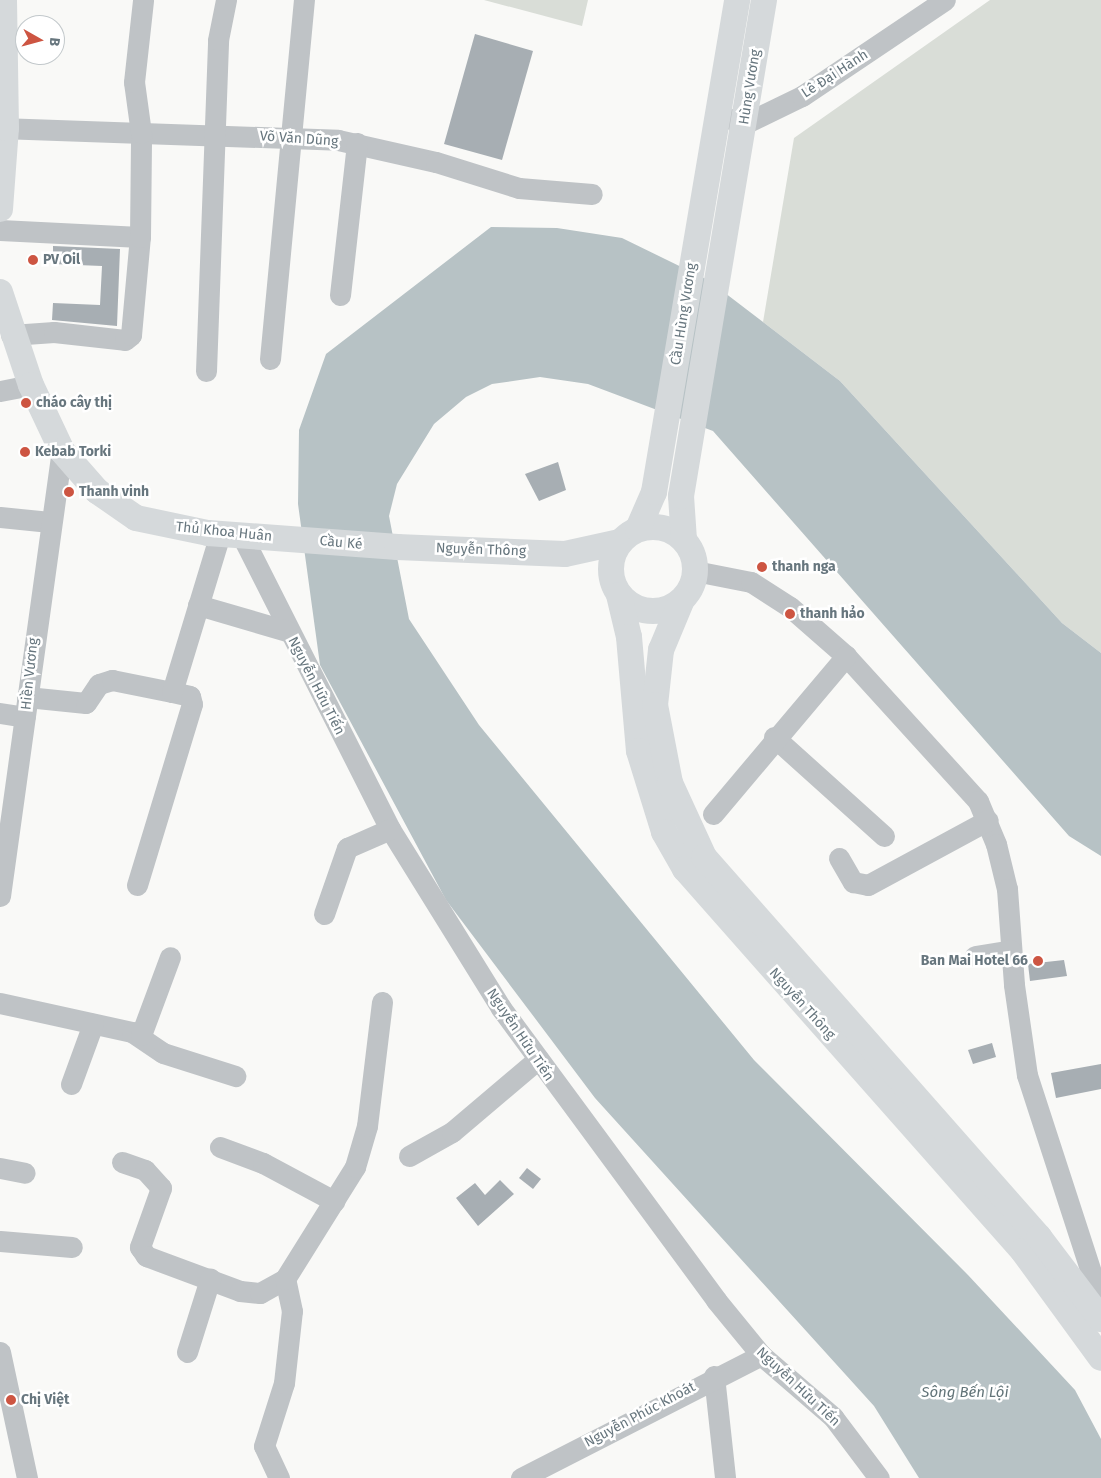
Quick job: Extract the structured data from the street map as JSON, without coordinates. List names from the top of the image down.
{
  "streets": {
    "main road": [
      "Hùng Vương",
      "Cầu Hùng Vương",
      "Thủ Khoa Huân",
      "Cầu Ké",
      "Nguyễn Thông"
    ],
    "street": [
      "Lê Đại Hành",
      "Võ Văn Dũng",
      "Hiền Vương",
      "Nguyễn Hữu Tiến",
      "Nguyễn Phúc Khoát"
    ]
  },
  "crossings": [
    ["Lê Đại Hành", "Hùng Vương"],
    ["Hùng Vương", "Cầu Hùng Vương"],
    ["Cầu Hùng Vương", "Nguyễn Thông"],
    ["Thủ Khoa Huân", "Cầu Ké"],
    ["Thủ Khoa Huân", "Hiền Vương"],
    ["Thủ Khoa Huân", "Nguyễn Hữu Tiến"],
    ["Cầu Ké", "Nguyễn Thông"],
    ["Nguyễn Hữu Tiến", "Nguyễn Phúc Khoát"]
  ],
  "water": ["Sông Bến Lội"],
  "places": [
    "PV Oil",
    "cháo cây thị",
    "Kebab Torki",
    "Thanh vinh",
    "thanh nga",
    "thanh hảo",
    "Ban Mai Hotel 66",
    "Chị Việt"
  ],
  "north": "right"
}
